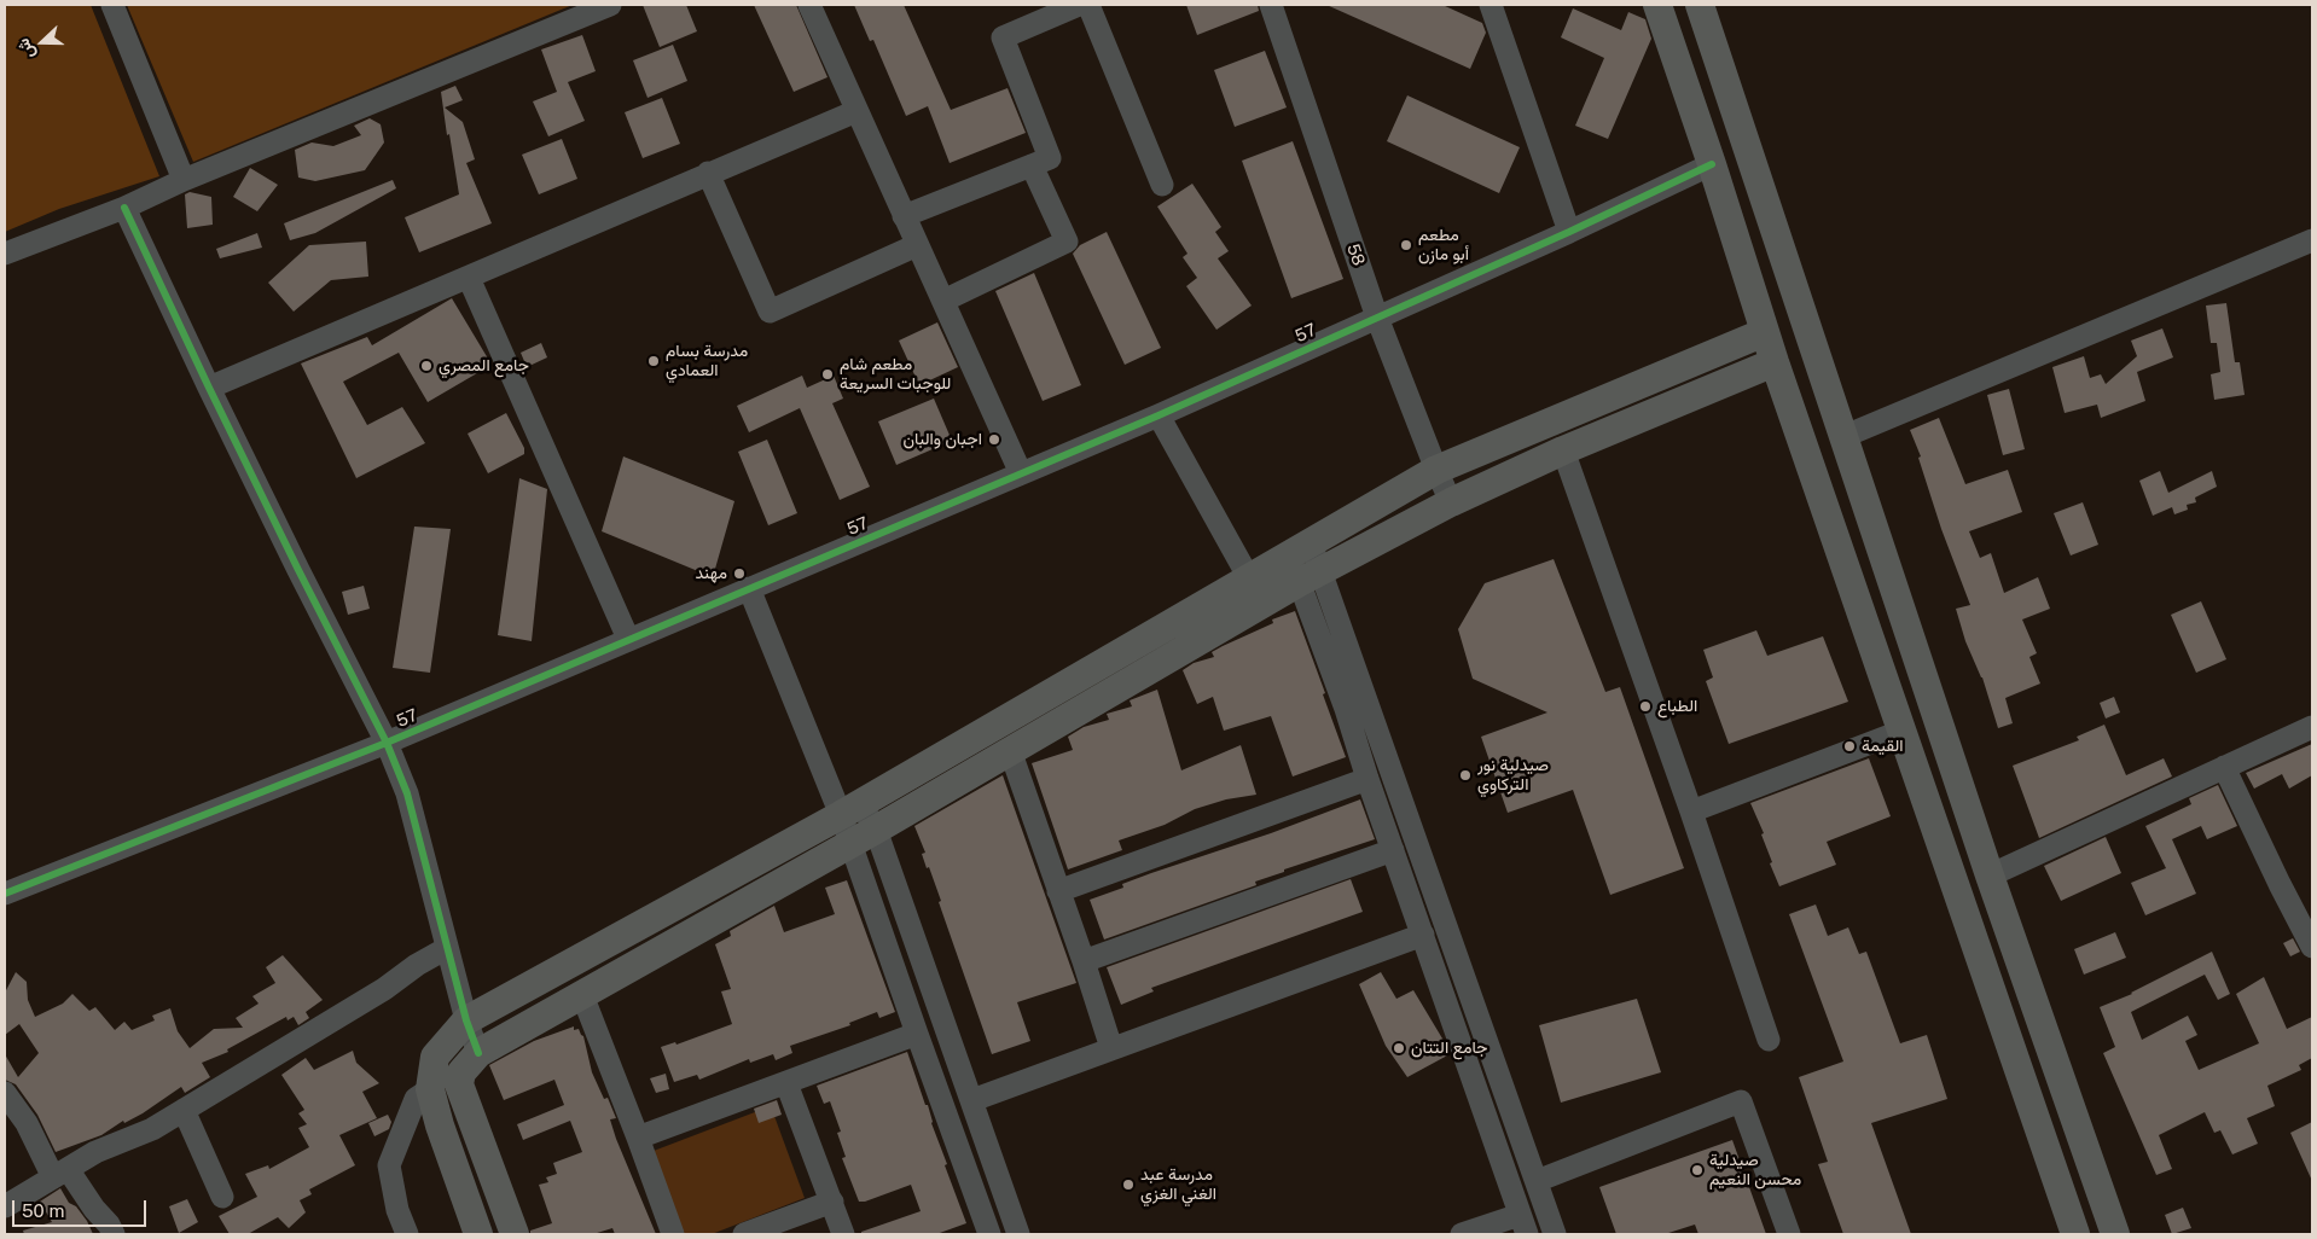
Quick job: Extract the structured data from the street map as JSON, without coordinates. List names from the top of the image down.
{
  "streets": {
    "street": ["58", "57"]
  },
  "crossings": [
    ["58", "57"]
  ],
  "places": [
    "مطعم أبو مازن",
    "مدرسة بسام العمادي",
    "جامع المصري",
    "مطعم شام للوجبات السريعة",
    "اجبان والبان",
    "مهند",
    "الطباع",
    "القيمة",
    "صيدلية نور التركاوي",
    "جامع التتان",
    "صيدلية محسن النعيم",
    "مدرسة عبد الغني الغزي"
  ],
  "scale_bar": "50 m",
  "north": "left"
}
